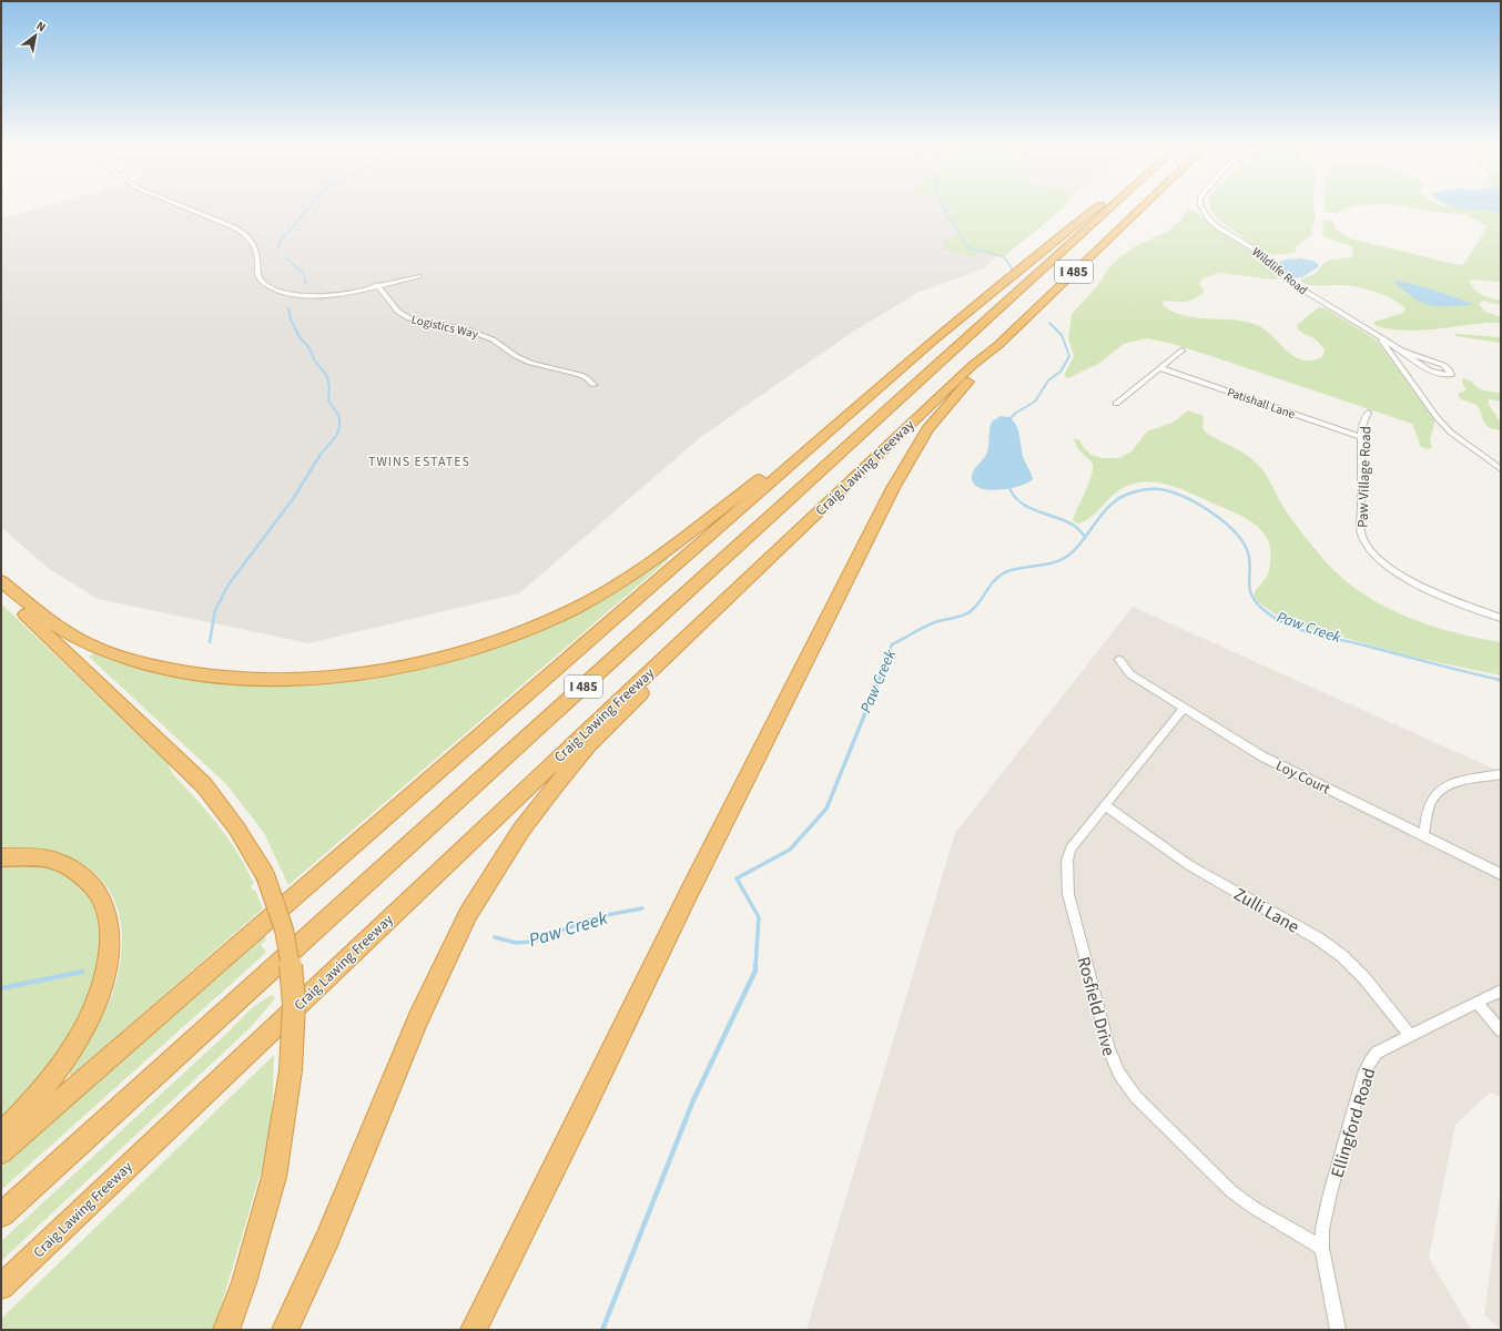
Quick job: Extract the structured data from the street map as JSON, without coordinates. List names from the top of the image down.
{
  "streets": {
    "highway": ["I 485", "Craig Lawing Freeway"],
    "street": [
      "Wildlife Road",
      "Logistics Way",
      "Patishall Lane",
      "Paw Village Road",
      "Loy Court",
      "Zulli Lane",
      "Rosfield Drive",
      "Ellingford Road"
    ]
  },
  "crossings": [
    ["Patishall Lane", "Paw Village Road"],
    ["Loy Court", "Rosfield Drive"],
    ["Zulli Lane", "Rosfield Drive"],
    ["Zulli Lane", "Ellingford Road"],
    ["Rosfield Drive", "Ellingford Road"]
  ],
  "districts": ["TWINS ESTATES"],
  "water": ["Paw Creek"],
  "north": "top right"
}
